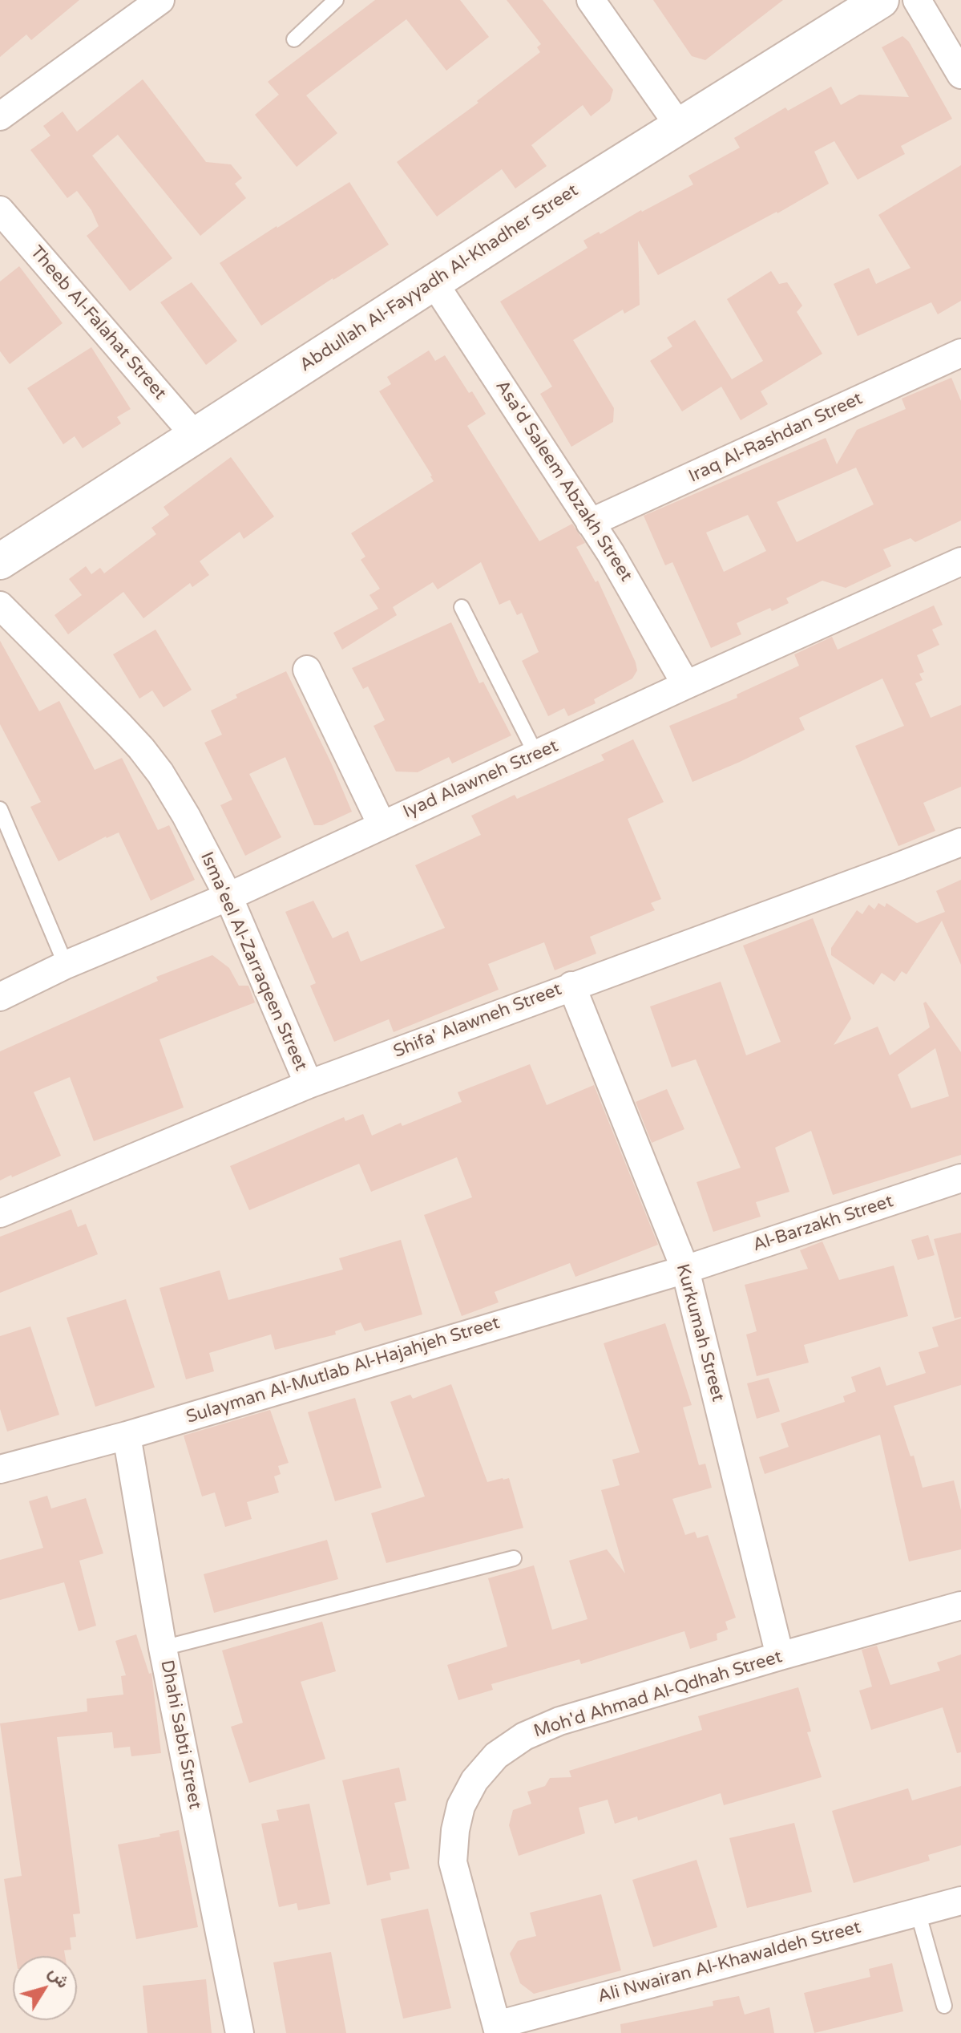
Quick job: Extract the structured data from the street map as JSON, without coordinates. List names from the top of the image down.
{
  "streets": {
    "street": [
      "Abdullah Al-Fayyadh Al-Khadher Street",
      "Theeb Al-Falahat Street",
      "Iraq Al-Rashdan Street",
      "Asa'd Saleem Abzakh Street",
      "Iyad Alawneh Street",
      "Isma'eel Al-Zarraqeen Street",
      "Shifa' Alawneh Street",
      "Al-Barzakh Street",
      "Kurkumah Street",
      "Sulayman Al-Mutlab Al-Hajahjeh Street",
      "Moh'd Ahmad Al-Qdhah Street",
      "Dhahi Sabti Street",
      "Ali Nwairan Al-Khawaldeh Street"
    ]
  },
  "crossings": [
    ["Abdullah Al-Fayyadh Al-Khadher Street", "Theeb Al-Falahat Street"],
    ["Abdullah Al-Fayyadh Al-Khadher Street", "Asa'd Saleem Abzakh Street"],
    ["Iraq Al-Rashdan Street", "Asa'd Saleem Abzakh Street"],
    ["Asa'd Saleem Abzakh Street", "Iyad Alawneh Street"],
    ["Iyad Alawneh Street", "Isma'eel Al-Zarraqeen Street"],
    ["Isma'eel Al-Zarraqeen Street", "Shifa' Alawneh Street"],
    ["Shifa' Alawneh Street", "Kurkumah Street"],
    ["Al-Barzakh Street", "Kurkumah Street"],
    ["Al-Barzakh Street", "Sulayman Al-Mutlab Al-Hajahjeh Street"],
    ["Kurkumah Street", "Sulayman Al-Mutlab Al-Hajahjeh Street"],
    ["Kurkumah Street", "Moh'd Ahmad Al-Qdhah Street"],
    ["Sulayman Al-Mutlab Al-Hajahjeh Street", "Dhahi Sabti Street"],
    ["Moh'd Ahmad Al-Qdhah Street", "Ali Nwairan Al-Khawaldeh Street"]
  ],
  "north": "top right"
}
